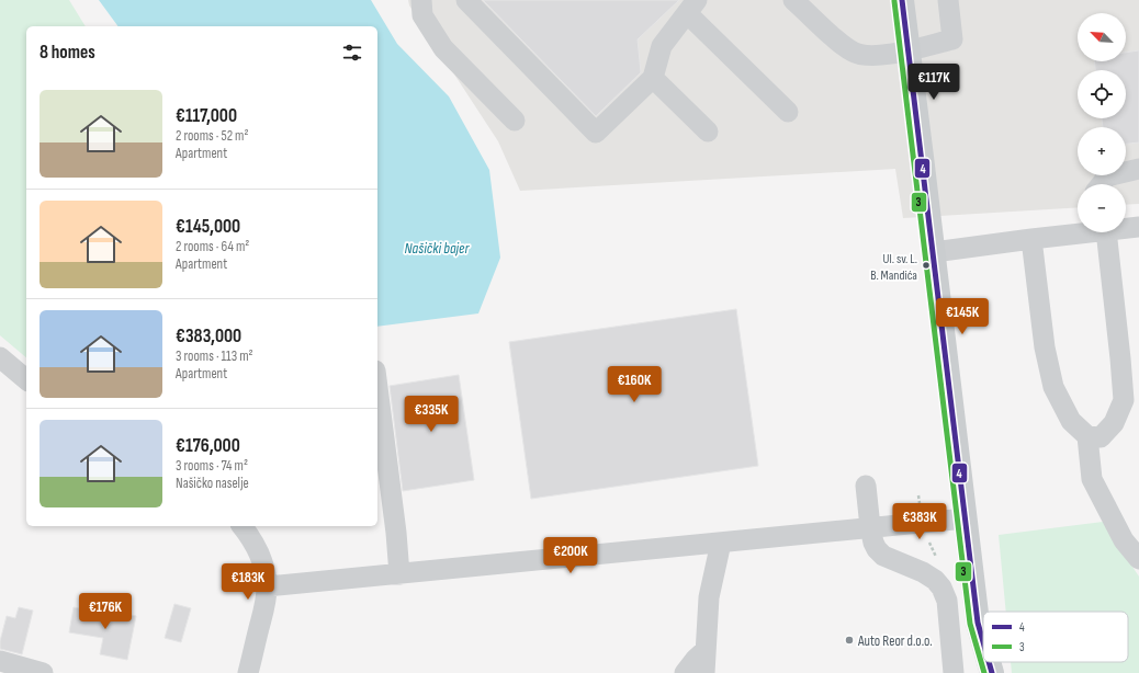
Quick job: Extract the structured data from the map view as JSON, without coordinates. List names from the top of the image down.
{
  "water": ["Našički bajer"],
  "places": ["Ul. sv. L. B. Mandića", "Auto Reor d.o.o."],
  "lines": ["transit line 4", "transit line 3"],
  "legend": ["4", "3"],
  "north": "top left",
  "page": {
    "map_buttons": ["+", "−"],
    "heading": "8 homes",
    "price": [
      "€117K",
      "€145K",
      "€160K",
      "€335K",
      "€383K",
      "€200K",
      "€183K",
      "€176K"
    ],
    "list": [
      {
        "name": "€117,000",
        "note": "2 rooms · 52 m² · Apartment"
      },
      {
        "name": "€145,000",
        "note": "2 rooms · 64 m² · Apartment"
      },
      {
        "name": "€383,000",
        "note": "3 rooms · 113 m² · Apartment"
      },
      {
        "name": "€176,000",
        "note": "3 rooms · 74 m² · Našičko naselje"
      }
    ]
  }
}
